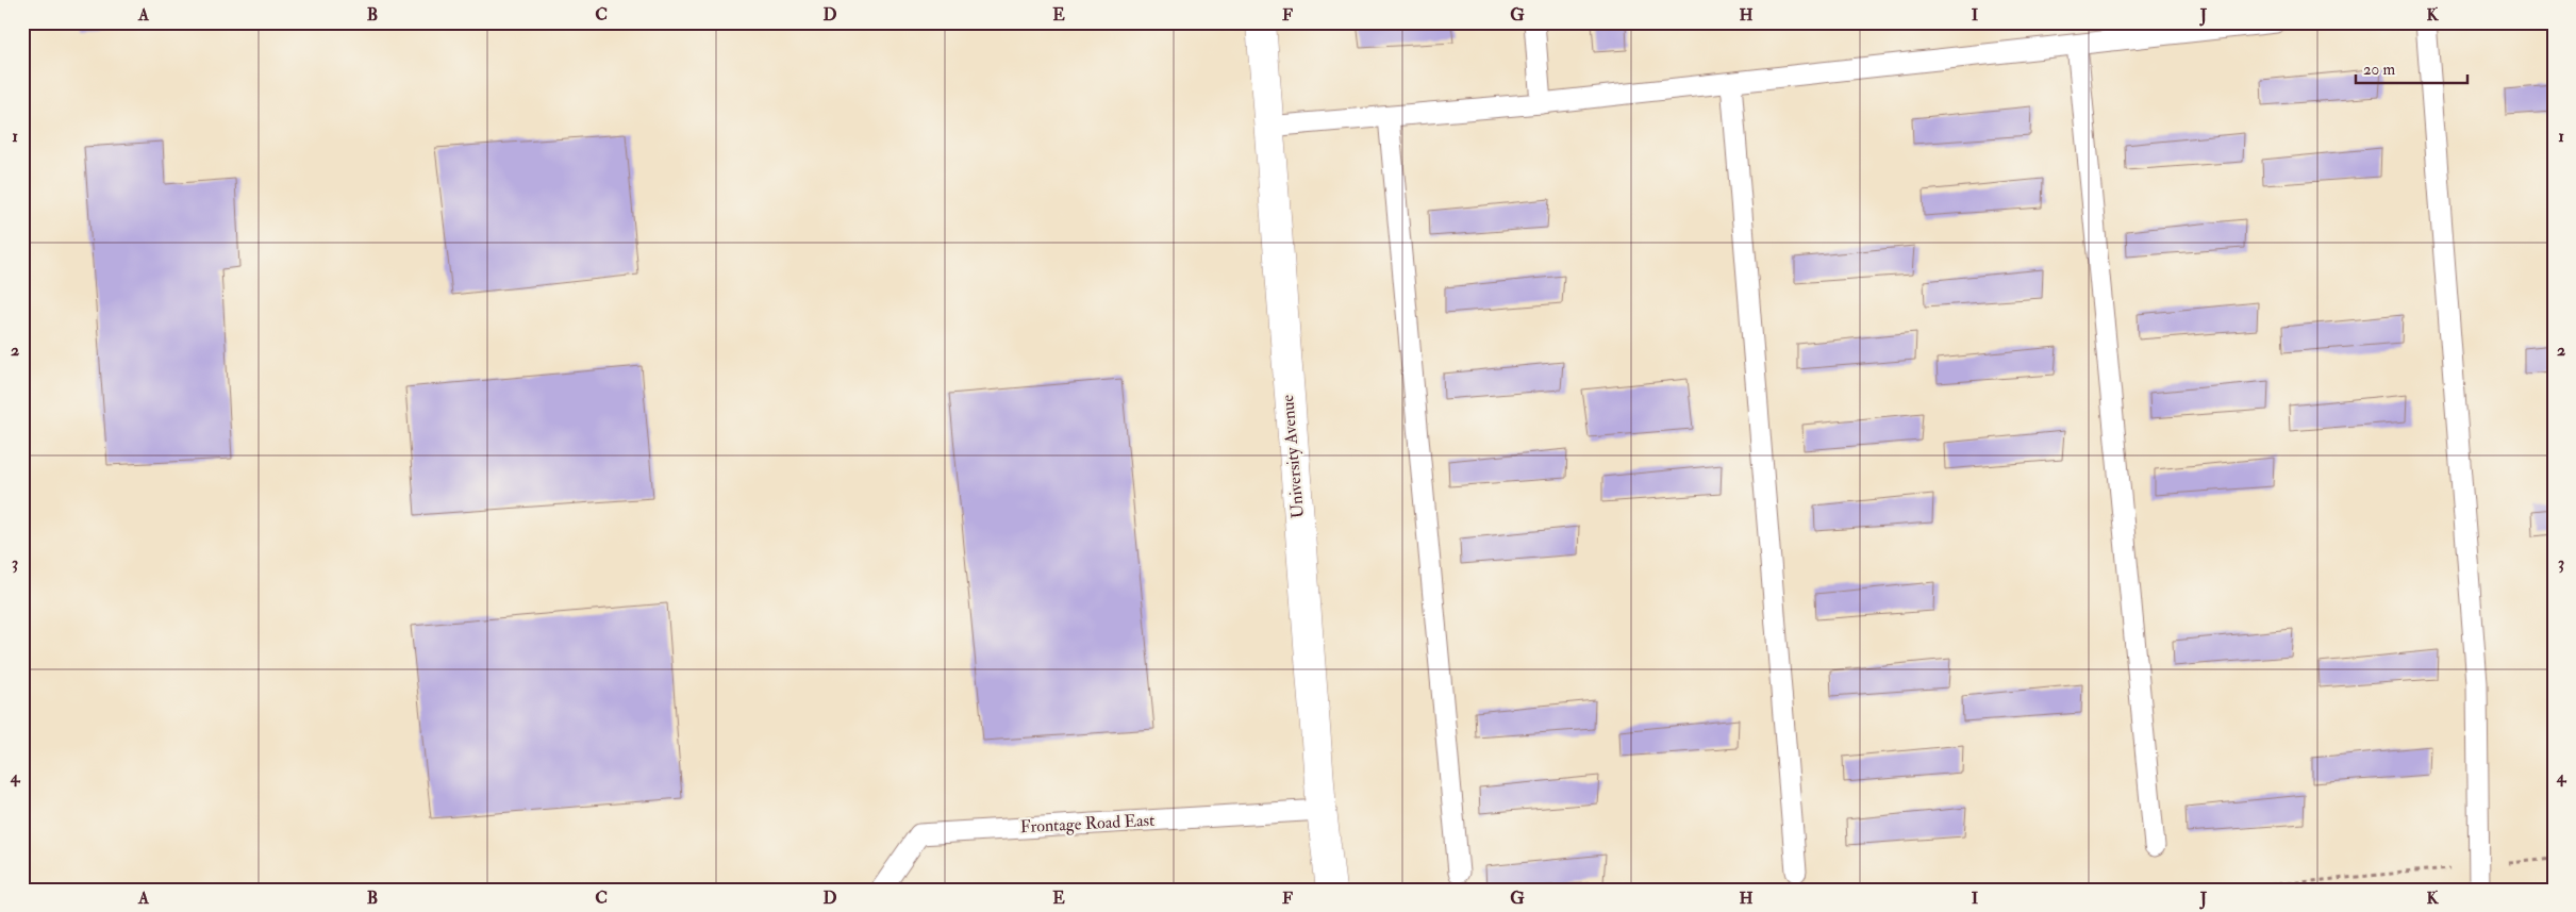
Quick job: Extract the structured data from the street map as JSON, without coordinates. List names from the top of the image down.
{
  "streets": {
    "street": ["University Avenue"],
    "lane": ["Frontage Road East"]
  },
  "crossings": [
    ["University Avenue", "Frontage Road East"]
  ],
  "scale_bar": "20 m",
  "grid": {
    "columns": [
      "A",
      "B",
      "C",
      "D",
      "E",
      "F",
      "G",
      "H",
      "I",
      "J",
      "K"
    ],
    "rows": [
      "1",
      "2",
      "3",
      "4"
    ]
  }
}
